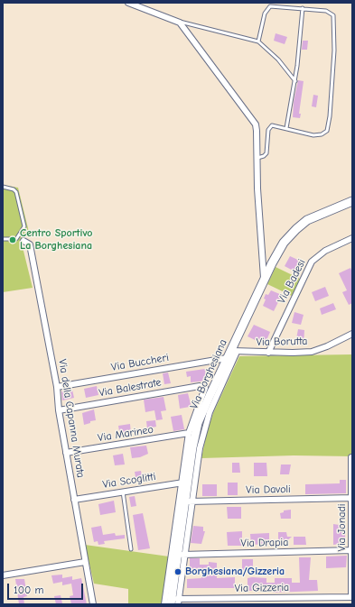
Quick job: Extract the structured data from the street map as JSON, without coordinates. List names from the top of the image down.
{
  "streets": {
    "street": [
      "Via Badesi",
      "Via Borutta",
      "Via Buccheri",
      "Via Borghesiana",
      "Via Balestrate",
      "Via della Capanna Murata",
      "Via Marineo",
      "Via Scoglitti",
      "Via Davoli",
      "Via Jonadi",
      "Via Drapia",
      "Via Gizzeria"
    ]
  },
  "crossings": [
    ["Via Badesi", "Via Borutta"],
    ["Via Borutta", "Via Buccheri"],
    ["Via Borutta", "Via Borghesiana"],
    ["Via Buccheri", "Via Borghesiana"],
    ["Via Buccheri", "Via della Capanna Murata"],
    ["Via Borghesiana", "Via Balestrate"],
    ["Via Borghesiana", "Via Marineo"],
    ["Via Borghesiana", "Via Scoglitti"],
    ["Via Borghesiana", "Via Davoli"],
    ["Via Borghesiana", "Via Drapia"],
    ["Via Borghesiana", "Via Gizzeria"],
    ["Via Balestrate", "Via della Capanna Murata"],
    ["Via della Capanna Murata", "Via Marineo"],
    ["Via della Capanna Murata", "Via Scoglitti"],
    ["Via Davoli", "Via Jonadi"],
    ["Via Jonadi", "Via Drapia"],
    ["Via Jonadi", "Via Gizzeria"]
  ],
  "places": ["Centro Sportivo La Borghesiana", "Borghesiana/Gizzeria"],
  "scale_bar": "100 m"
}
